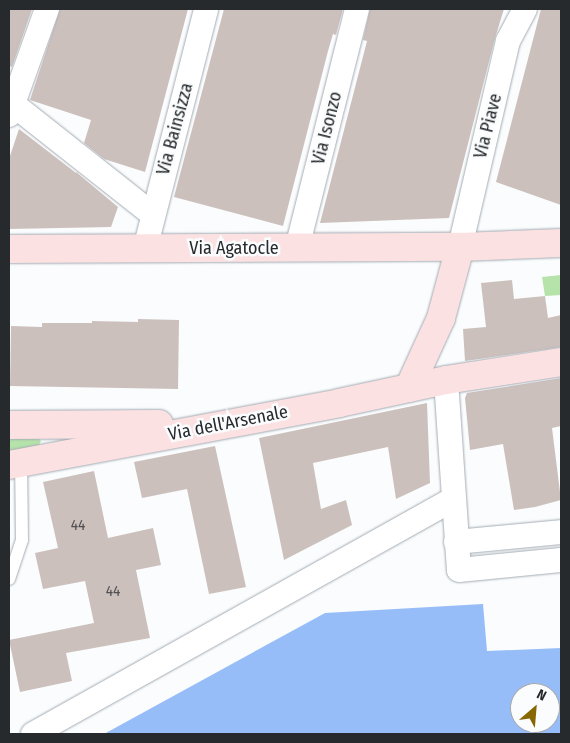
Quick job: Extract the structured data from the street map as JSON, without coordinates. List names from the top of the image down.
{
  "streets": {
    "street": [
      "Via Piave",
      "Via Isonzo",
      "Via Bainsizza",
      "Via Agatocle",
      "Via dell'Arsenale"
    ]
  },
  "crossings": [
    ["Via Piave", "Via Agatocle"],
    ["Via Isonzo", "Via Agatocle"],
    ["Via Bainsizza", "Via Agatocle"]
  ],
  "house_numbers": ["44", "44"],
  "north": "top right"
}
